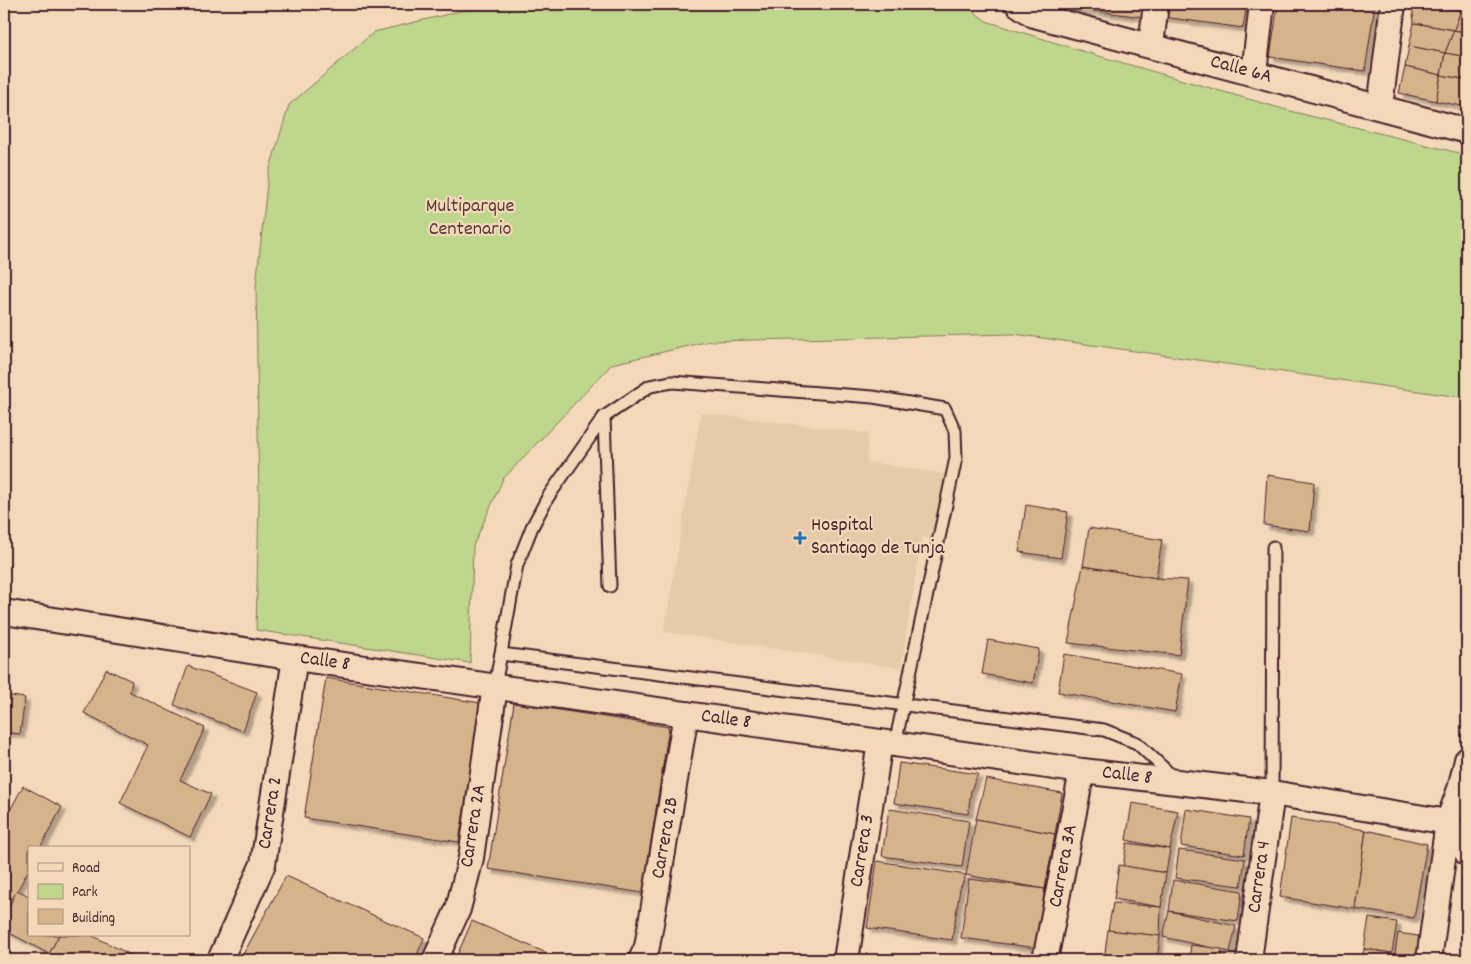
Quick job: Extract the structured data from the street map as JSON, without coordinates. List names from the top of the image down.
{
  "streets": {
    "street": [
      "Calle 6A",
      "Calle 8",
      "Carrera 2",
      "Carrera 2A",
      "Carrera 2B",
      "Carrera 3",
      "Carrera 3A",
      "Carrera 4"
    ]
  },
  "crossings": [
    ["Calle 8", "Carrera 2"],
    ["Calle 8", "Carrera 2A"],
    ["Calle 8", "Carrera 2B"],
    ["Calle 8", "Carrera 3"],
    ["Calle 8", "Carrera 3A"],
    ["Calle 8", "Carrera 4"]
  ],
  "parks": ["Multiparque Centenario"],
  "places": {
    "health": ["Hospital Santiago de Tunja"]
  },
  "legend": ["Road", "Park", "Building"]
}
